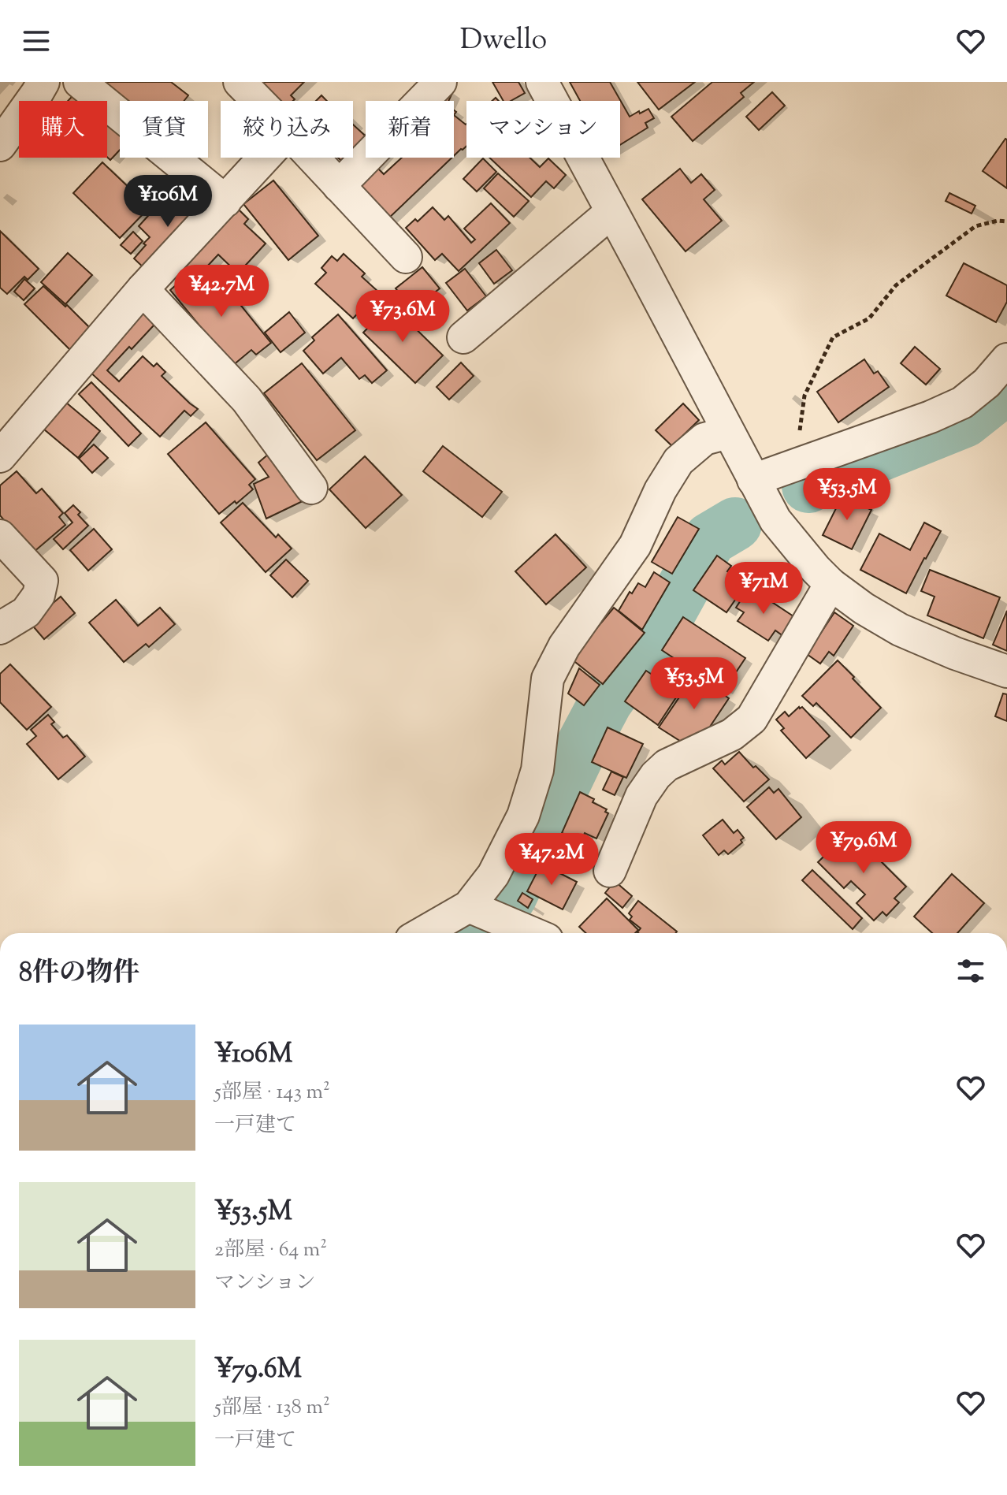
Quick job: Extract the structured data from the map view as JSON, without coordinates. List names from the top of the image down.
{
  "page": {
    "header": "Dwello",
    "chip": [
      "購入",
      "賃貸",
      "絞り込み",
      "新着",
      "マンション"
    ],
    "price": [
      "¥106M",
      "¥42.7M",
      "¥73.6M",
      "¥53.5M",
      "¥71M",
      "¥53.5M",
      "¥79.6M",
      "¥47.2M"
    ],
    "heading": "8件の物件",
    "list": [
      {
        "name": "¥106M",
        "note": "5部屋 · 143 m² · 一戸建て"
      },
      {
        "name": "¥53.5M",
        "note": "2部屋 · 64 m² · マンション"
      },
      {
        "name": "¥79.6M",
        "note": "5部屋 · 138 m² · 一戸建て"
      }
    ]
  }
}
